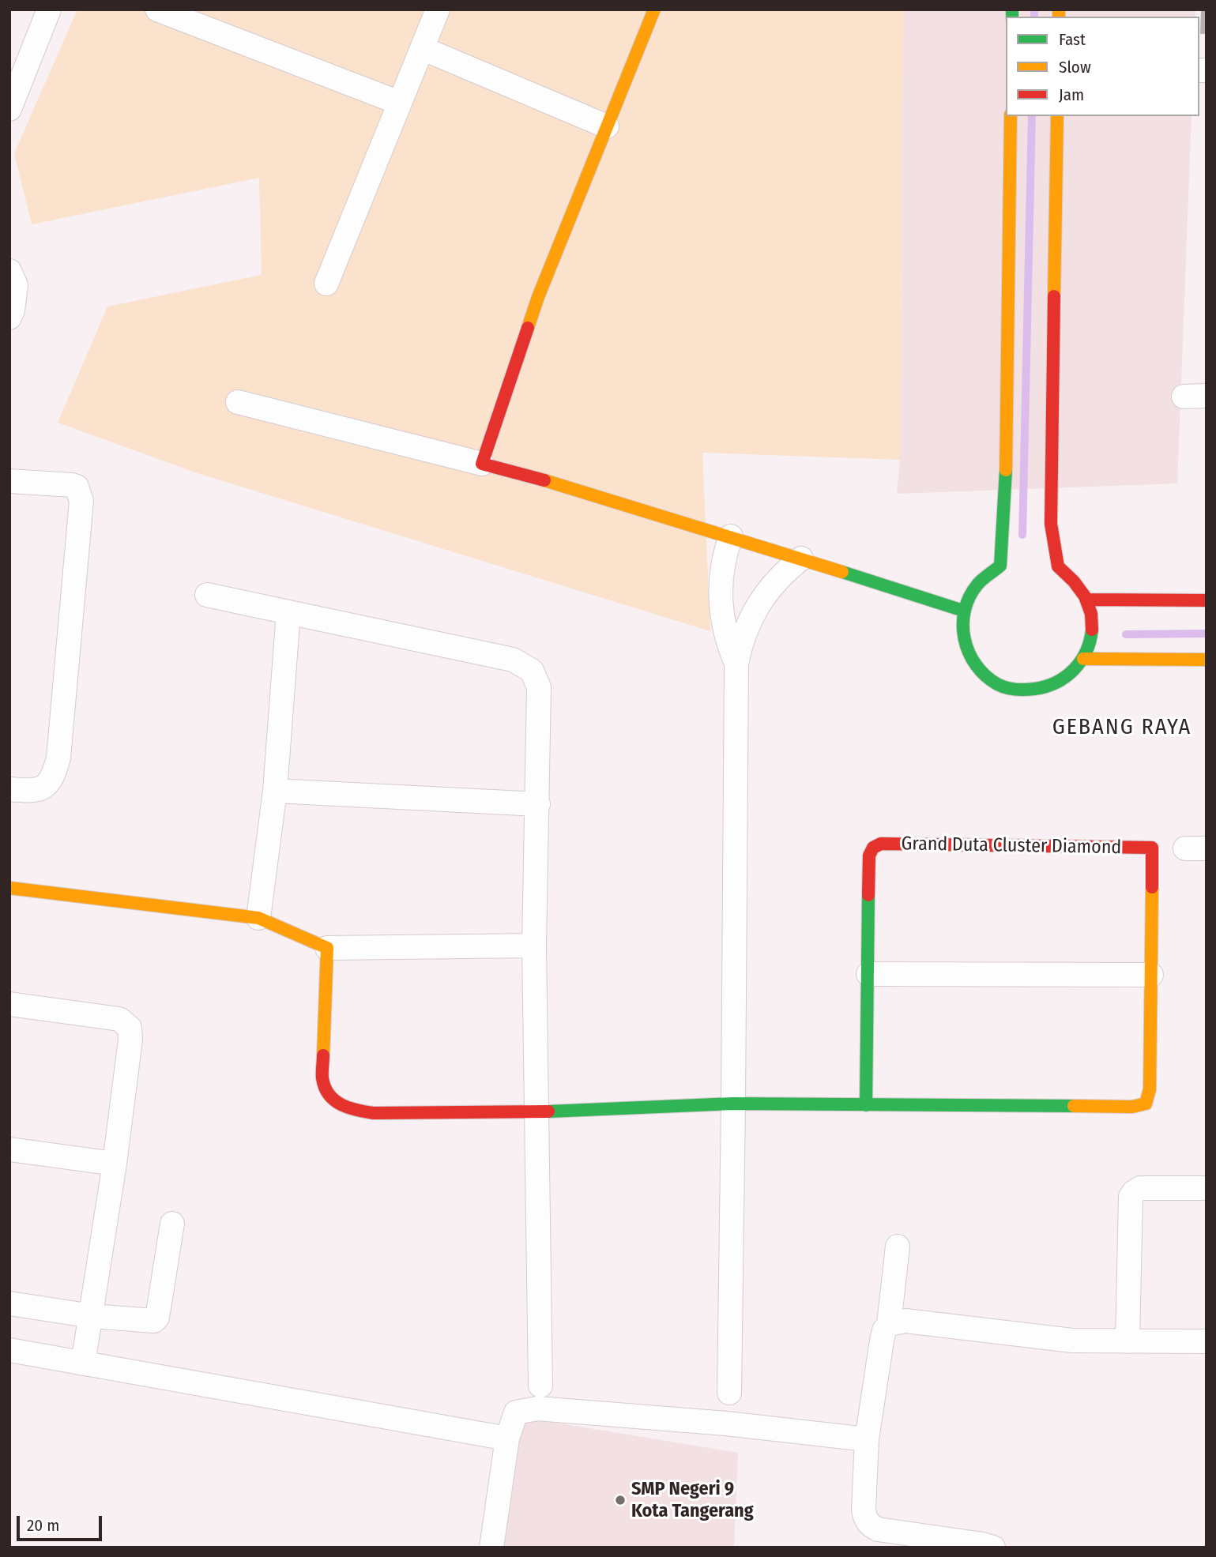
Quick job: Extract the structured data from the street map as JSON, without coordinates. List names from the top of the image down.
{
  "streets": {
    "street": ["Grand Duta Cluster Diamond"]
  },
  "districts": ["GEBANG RAYA"],
  "places": ["SMP Negeri 9 Kota Tangerang"],
  "legend": ["Fast", "Slow", "Jam"],
  "scale_bar": "20 m"
}
